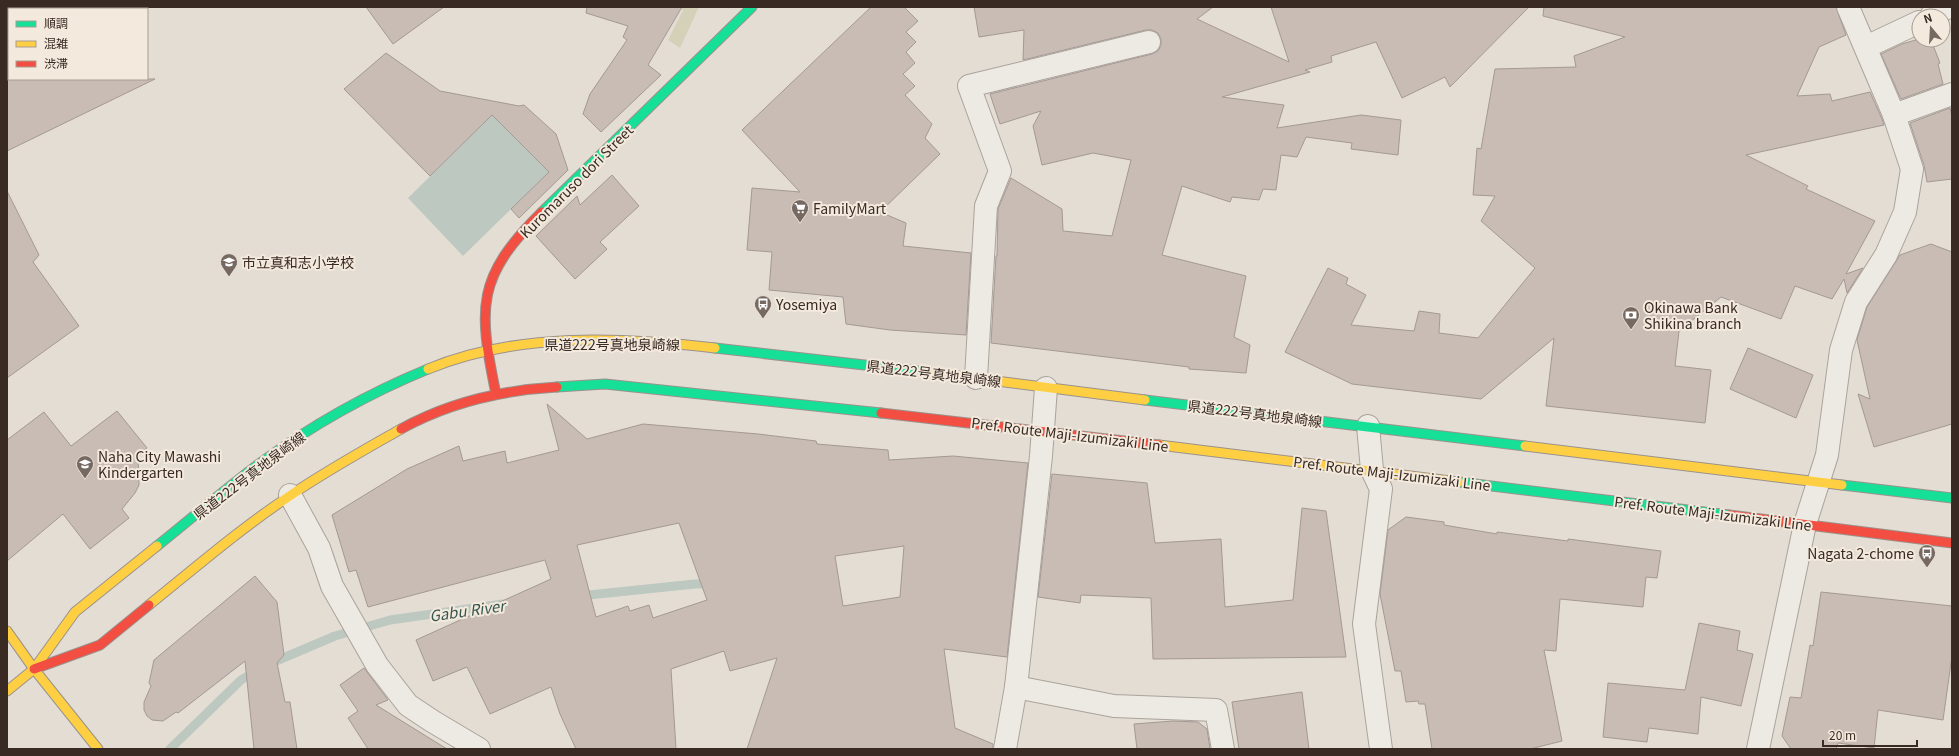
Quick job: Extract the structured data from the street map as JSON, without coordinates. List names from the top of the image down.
{
  "streets": {
    "main road": ["Kuromaruso dori Street", "県道222号真地泉崎線", "Pref. Route Maji-Izumizaki Line"]
  },
  "crossings": [
    ["Kuromaruso dori Street", "県道222号真地泉崎線"]
  ],
  "water": ["Gabu River"],
  "places": {
    "supermarket": ["FamilyMart"],
    "school or university": ["市立真和志小学校", "Naha City Mawashi Kindergarten"],
    "bus stop": ["Yosemiya", "Nagata 2-chome"],
    "bank": ["Okinawa Bank Shikina branch"]
  },
  "legend": ["順調", "混雑", "渋滞"],
  "scale_bar": "20 m",
  "north": "top"
}
